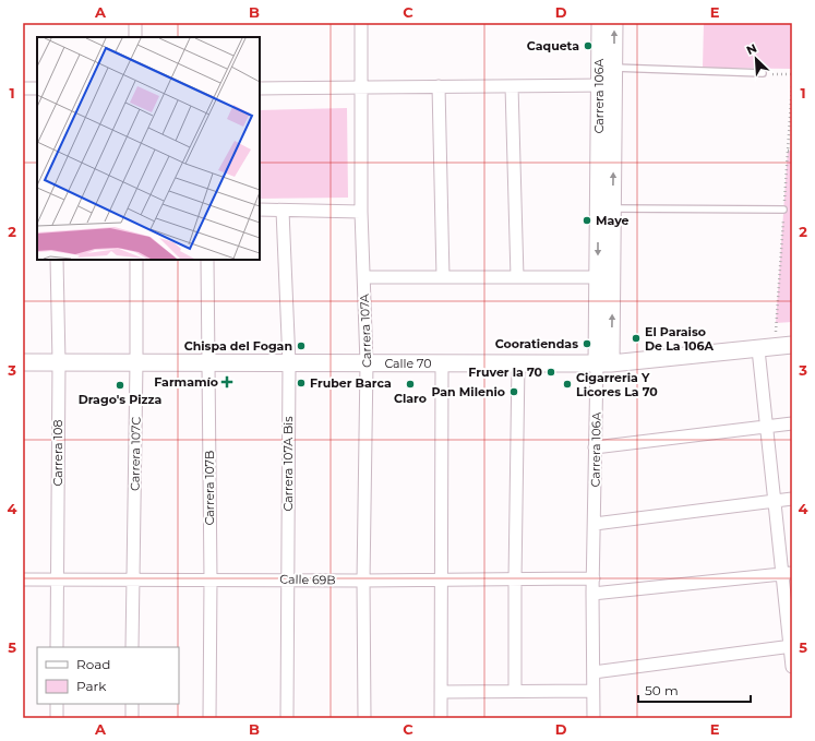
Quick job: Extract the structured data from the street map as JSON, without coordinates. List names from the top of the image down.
{
  "streets": {
    "street": [
      "Carrera 106A",
      "Carrera 107A",
      "Calle 70",
      "Carrera 108",
      "Carrera 107C",
      "Carrera 107A Bis",
      "Carrera 107B",
      "Calle 69B"
    ]
  },
  "crossings": [
    ["Carrera 106A", "Calle 70"],
    ["Carrera 106A", "Calle 69B"],
    ["Carrera 107A", "Calle 70"],
    ["Carrera 107A", "Calle 69B"],
    ["Calle 70", "Carrera 108"],
    ["Calle 70", "Carrera 107C"],
    ["Calle 70", "Carrera 107A Bis"],
    ["Calle 70", "Carrera 107B"],
    ["Carrera 108", "Calle 69B"],
    ["Carrera 107C", "Calle 69B"],
    ["Carrera 107A Bis", "Calle 69B"],
    ["Carrera 107B", "Calle 69B"]
  ],
  "places": {
    "other": [
      "Caqueta",
      "Maye",
      "El Paraiso De La 106A",
      "Cooratiendas",
      "Chispa del Fogan",
      "Fruver la 70",
      "Fruber Barca",
      "Claro",
      "Cigarreria Y Licores La 70",
      "Drago's Pizza",
      "Pan Milenio"
    ],
    "health": ["Farmamío"]
  },
  "legend": ["Road", "Park"],
  "scale_bar": "50 m",
  "north": "top left",
  "grid": {
    "columns": [
      "A",
      "B",
      "C",
      "D",
      "E"
    ],
    "rows": [
      "1",
      "2",
      "3",
      "4",
      "5"
    ]
  }
}
